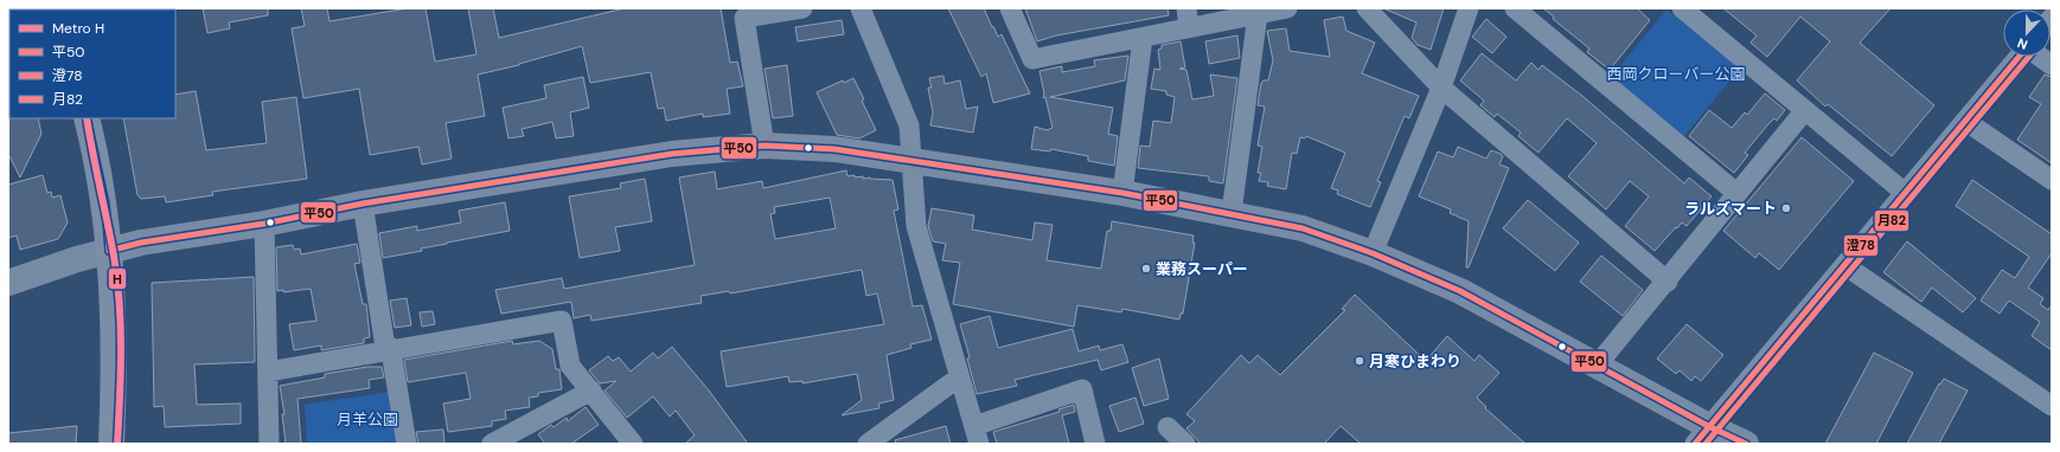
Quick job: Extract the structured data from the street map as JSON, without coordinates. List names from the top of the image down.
{
  "parks": ["西岡クローバー公園", "月羊公園"],
  "places": ["ラルズマート", "業務スーパー", "月寒ひまわり"],
  "lines": [
    "transit line 澄78",
    "transit line 月82",
    "metro line H",
    "transit line 平50"
  ],
  "legend": [
    "Metro H",
    "平50",
    "澄78",
    "月82"
  ],
  "north": "bottom"
}
